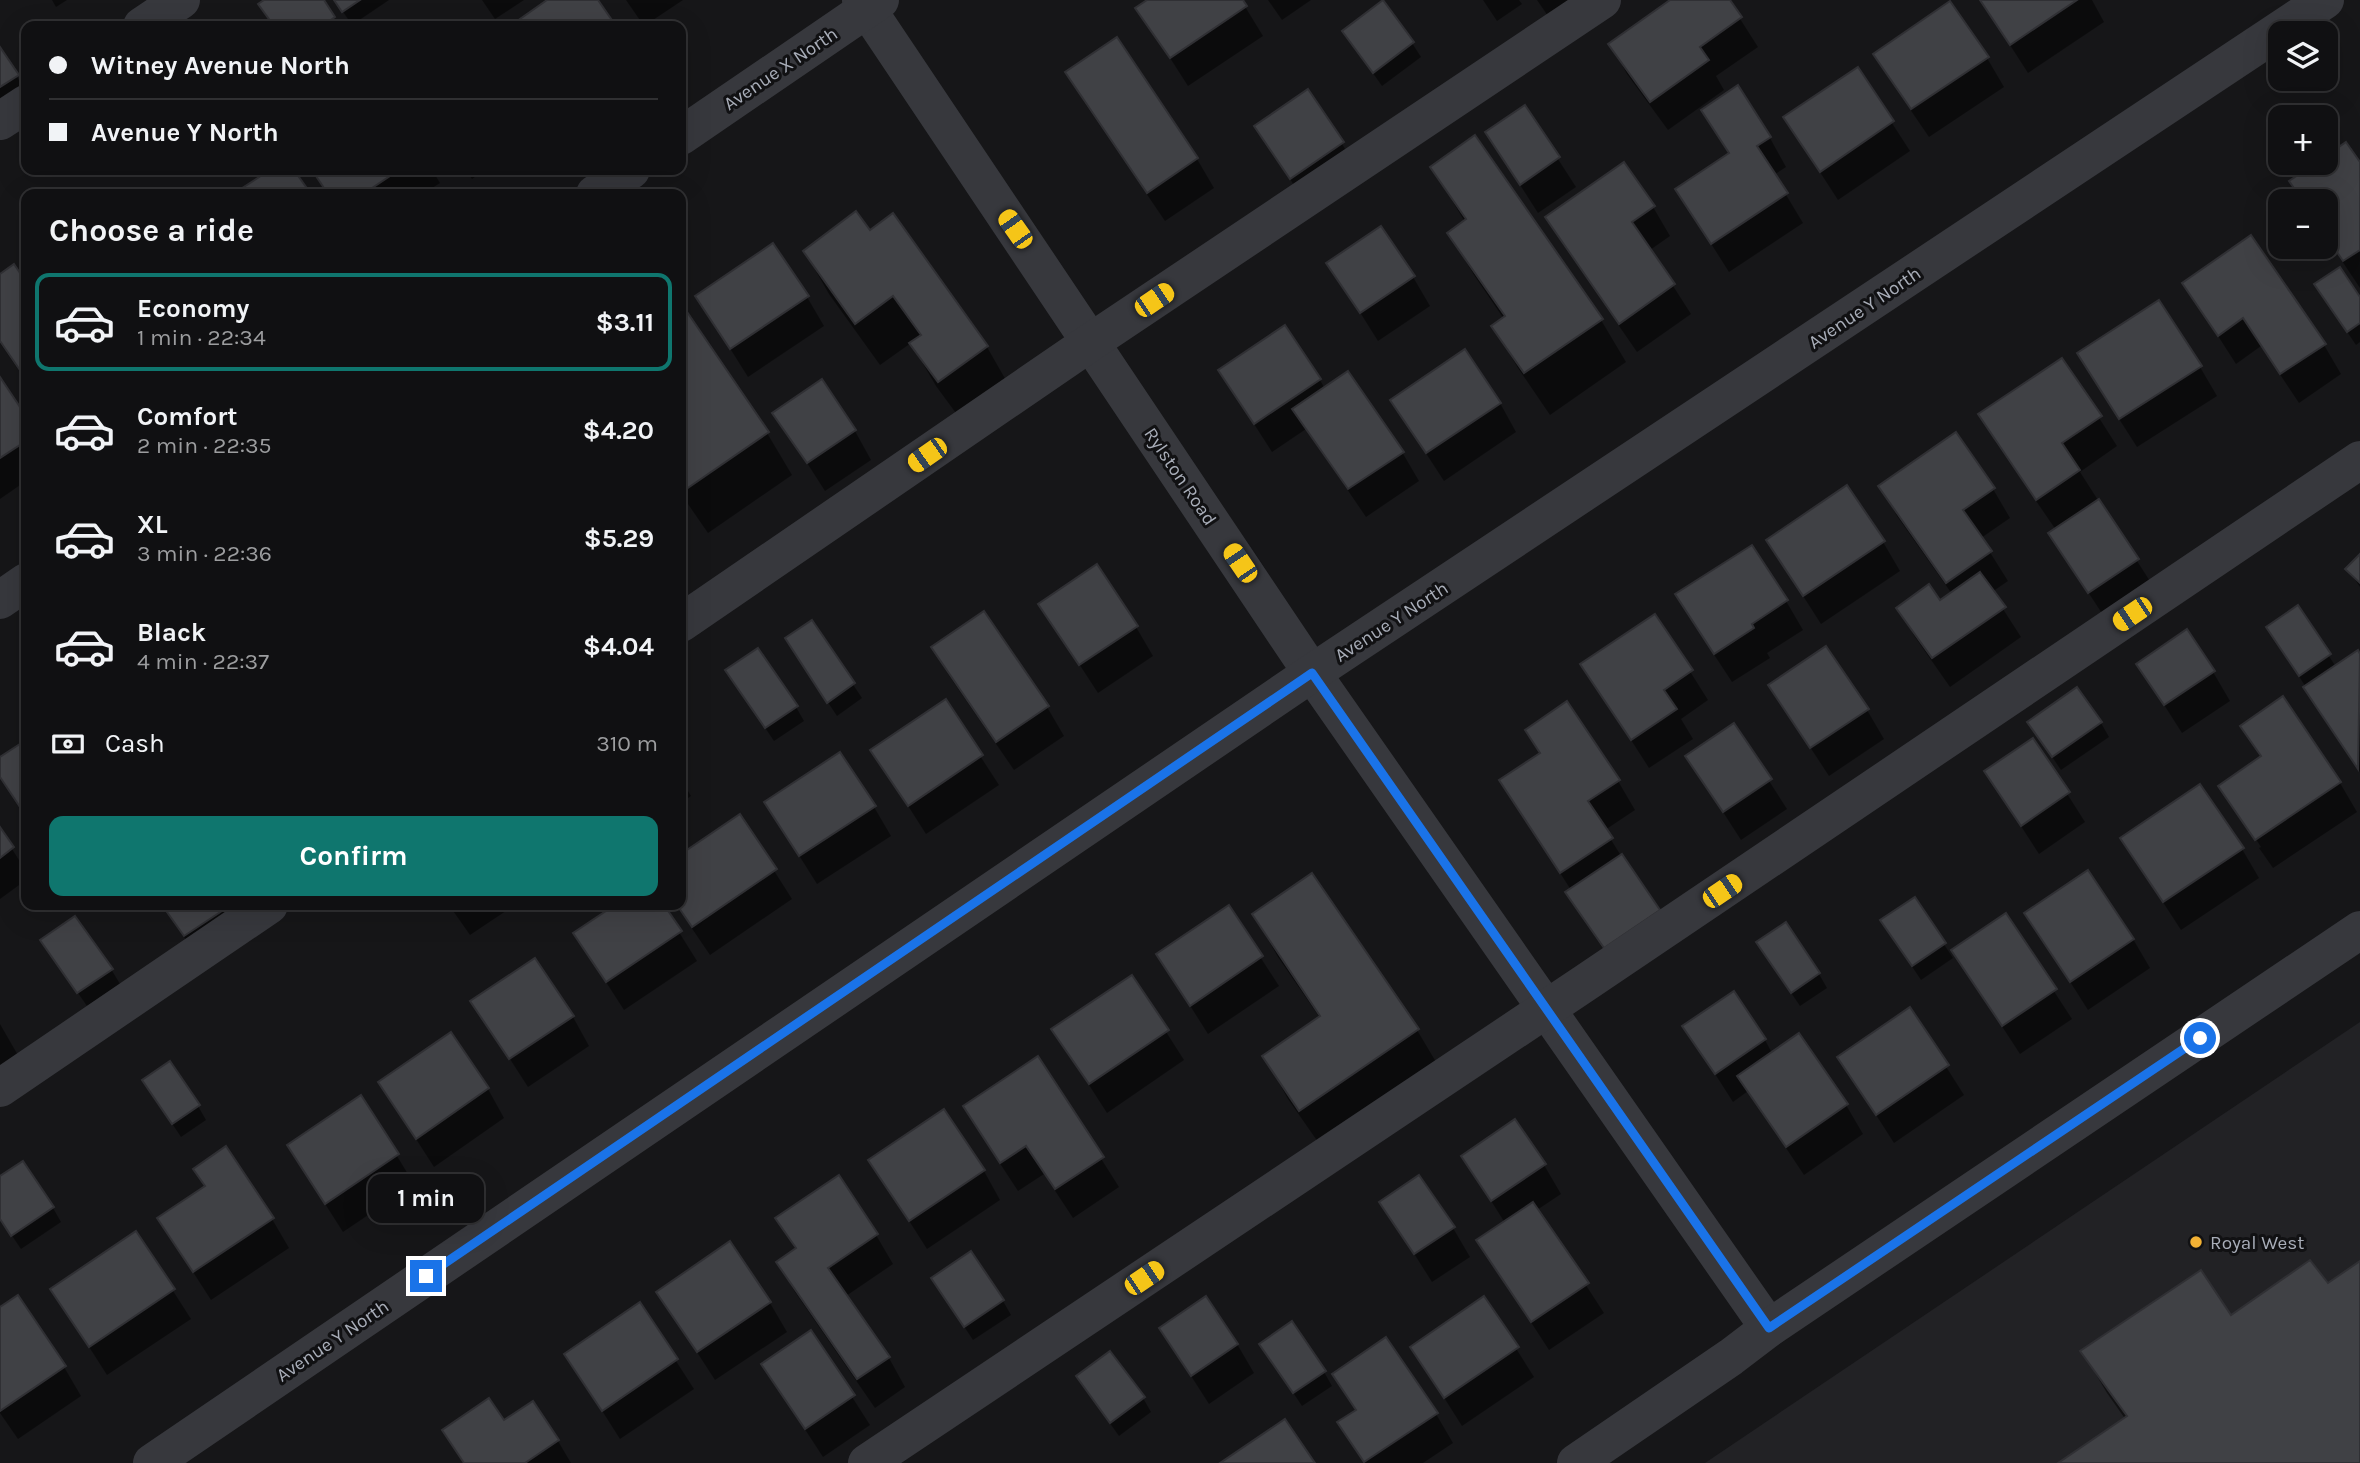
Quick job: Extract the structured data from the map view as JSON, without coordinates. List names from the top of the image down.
{
  "streets": {
    "street": ["Avenue X North", "Avenue Y North", "Rylston Road"]
  },
  "crossings": [
    ["Avenue X North", "Rylston Road"],
    ["Avenue Y North", "Rylston Road"]
  ],
  "places": ["Royal West"],
  "page": {
    "map_buttons": ["+", "−"],
    "banner": ["Witney Avenue North", "Avenue Y North"],
    "heading": "Choose a ride",
    "list": [
      {
        "name": "Economy",
        "note": "1 min · 22:34",
        "value": "$3.11"
      },
      {
        "name": "Comfort",
        "note": "2 min · 22:35",
        "value": "$4.20"
      },
      {
        "name": "XL",
        "note": "3 min · 22:36",
        "value": "$5.29"
      },
      {
        "name": "Black",
        "note": "4 min · 22:37",
        "value": "$4.04"
      }
    ],
    "pay": ["Cash", "310 m"],
    "buttons": "Confirm",
    "bubble": "1 min"
  }
}
